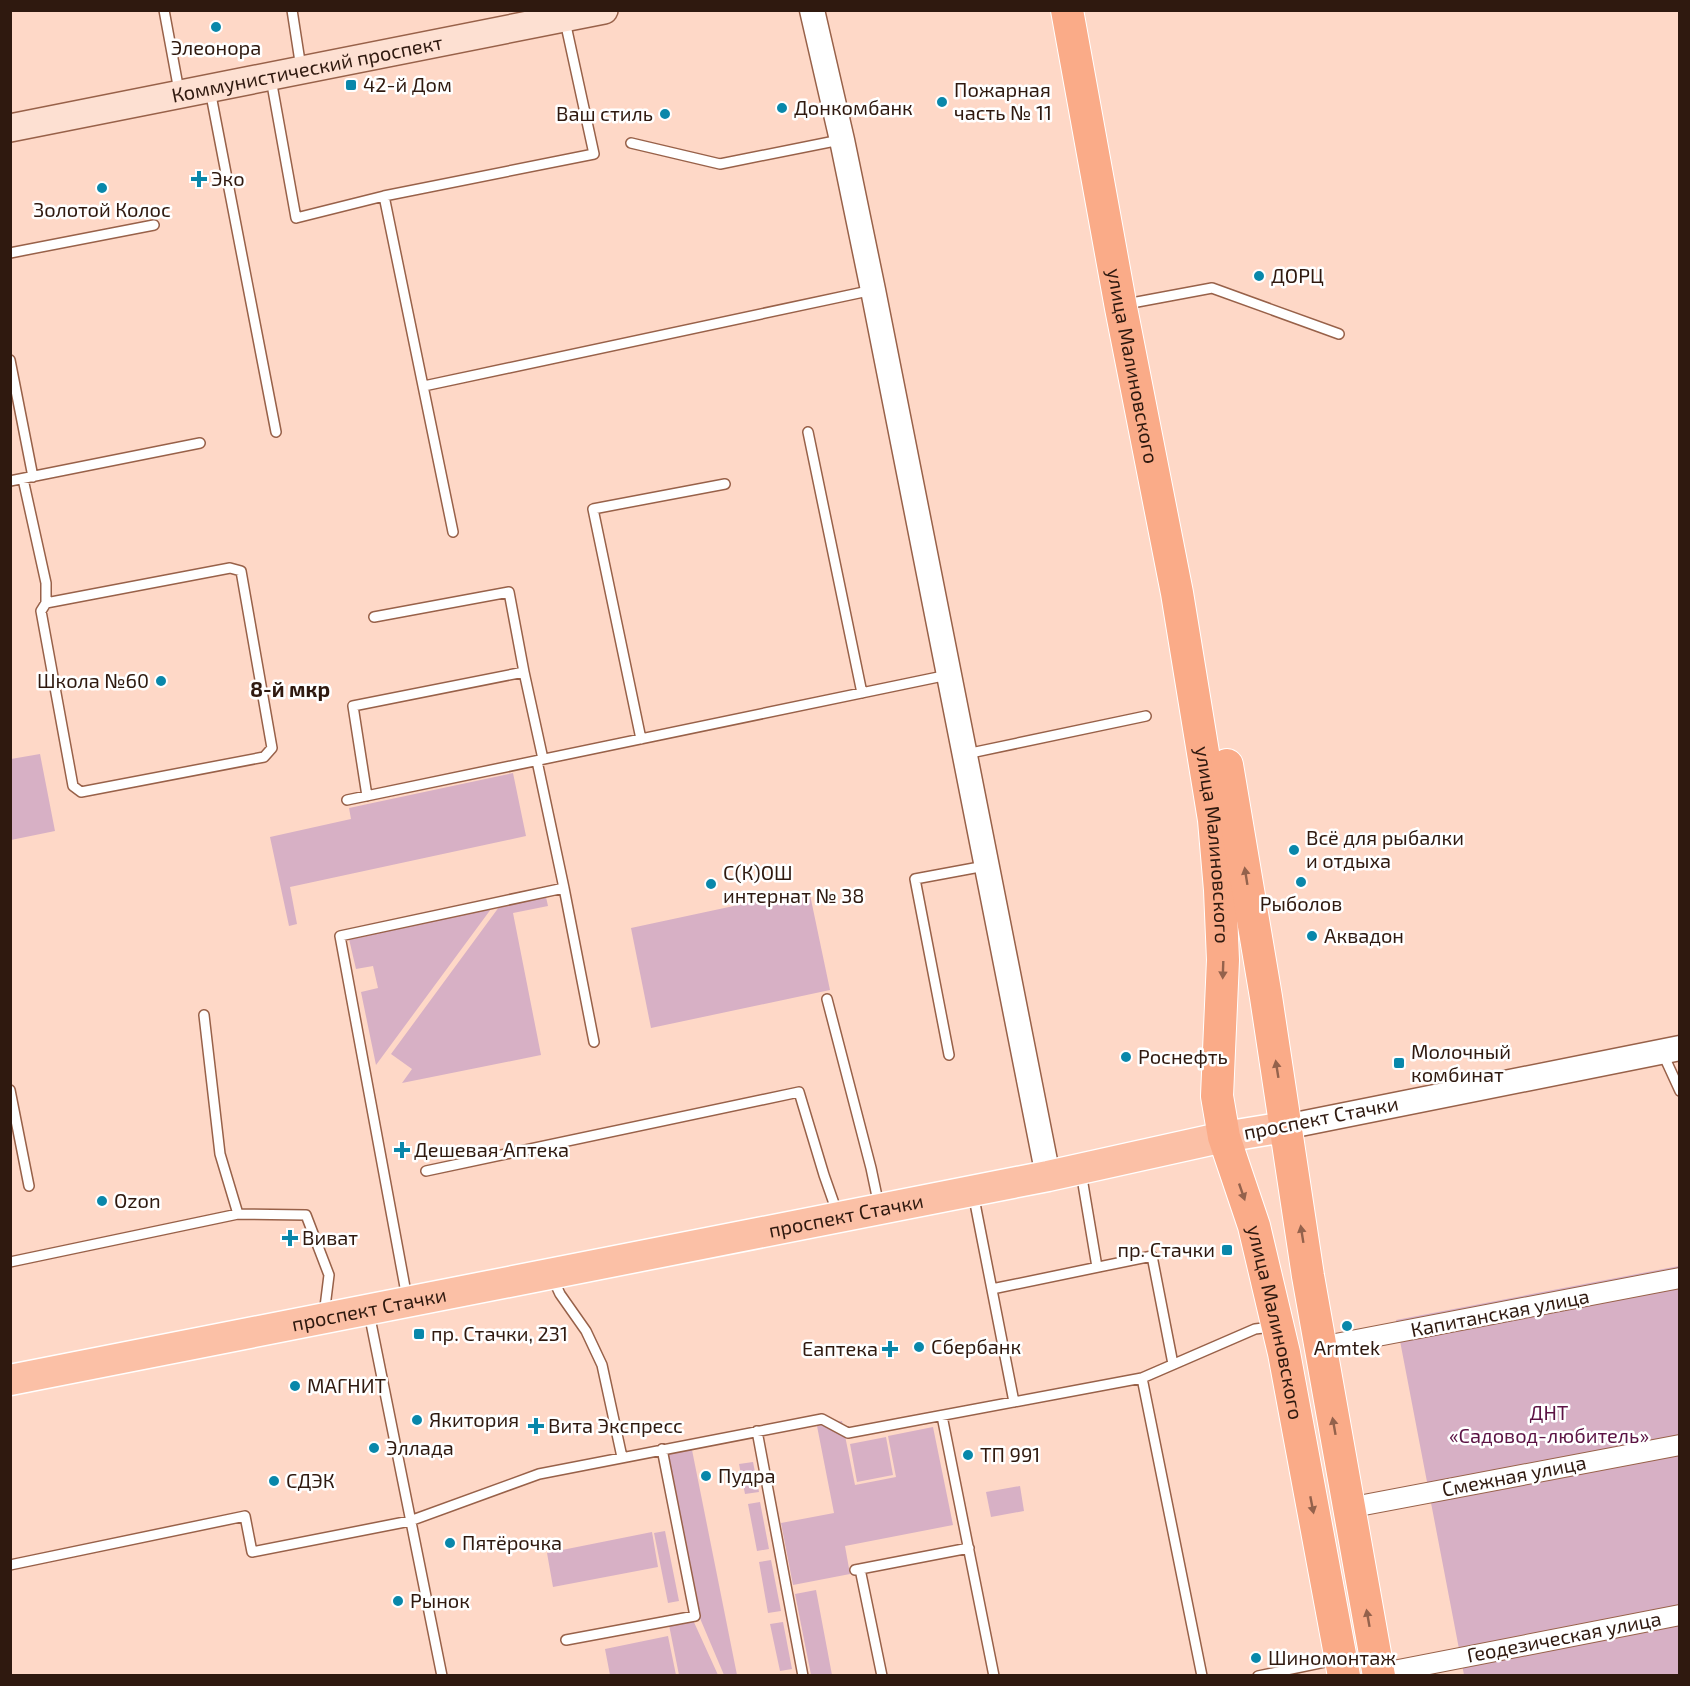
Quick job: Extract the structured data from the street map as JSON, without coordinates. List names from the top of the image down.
{
  "streets": {
    "highway": ["улица Малиновского"],
    "main road": ["Коммунистический проспект", "проспект Стачки"],
    "street": ["Капитанская улица", "Смежная улица", "Геодезическая улица"]
  },
  "crossings": [
    ["улица Малиновского", "проспект Стачки"],
    ["улица Малиновского", "Капитанская улица"],
    ["улица Малиновского", "Смежная улица"],
    ["улица Малиновского", "Геодезическая улица"]
  ],
  "districts": ["8-й мкр"],
  "parks": ["ДНТ «Садовод-любитель»"],
  "places": {
    "other": [
      "Элеонора",
      "Пожарная часть № 11",
      "Донкомбанк",
      "Ваш стиль",
      "Золотой Колос",
      "ДОРЦ",
      "Школа №60",
      "Всё для рыбалки и отдыха",
      "Рыболов",
      "С(К)ОШ интернат № 38",
      "Аквадон",
      "Роснефть",
      "Ozon",
      "Armtek",
      "Сбербанк",
      "МАГНИТ",
      "Якитория",
      "Эллада",
      "ТП 991",
      "Пудра",
      "СДЭК",
      "Пятёрочка",
      "Рынок",
      "Шиномонтаж"
    ],
    "transit": [
      "42-й Дом",
      "Молочный комбинат",
      "пр. Стачки",
      "пр. Стачки, 231"
    ],
    "health": [
      "Эко",
      "Дешевая Аптека",
      "Виват",
      "Еаптека",
      "Вита Экспресс"
    ]
  }
}
